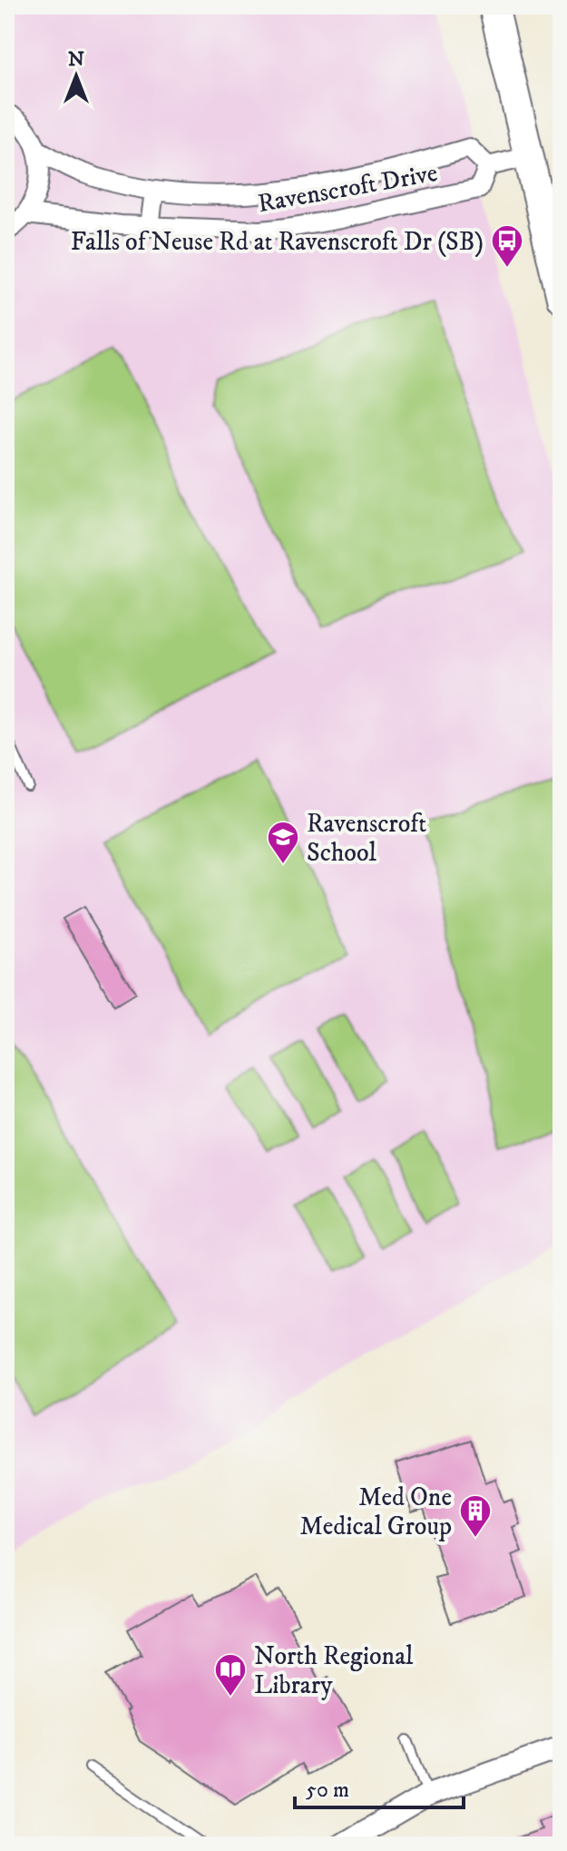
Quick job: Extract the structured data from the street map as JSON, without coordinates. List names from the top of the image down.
{
  "streets": {
    "street": ["Ravenscroft Drive"]
  },
  "places": {
    "bus stop": ["Falls of Neuse Rd at Ravenscroft Dr (SB)"],
    "school or university": ["Ravenscroft School"],
    "building": ["Med One Medical Group"],
    "library": ["North Regional Library"]
  },
  "scale_bar": "50 m",
  "north": "top"
}
